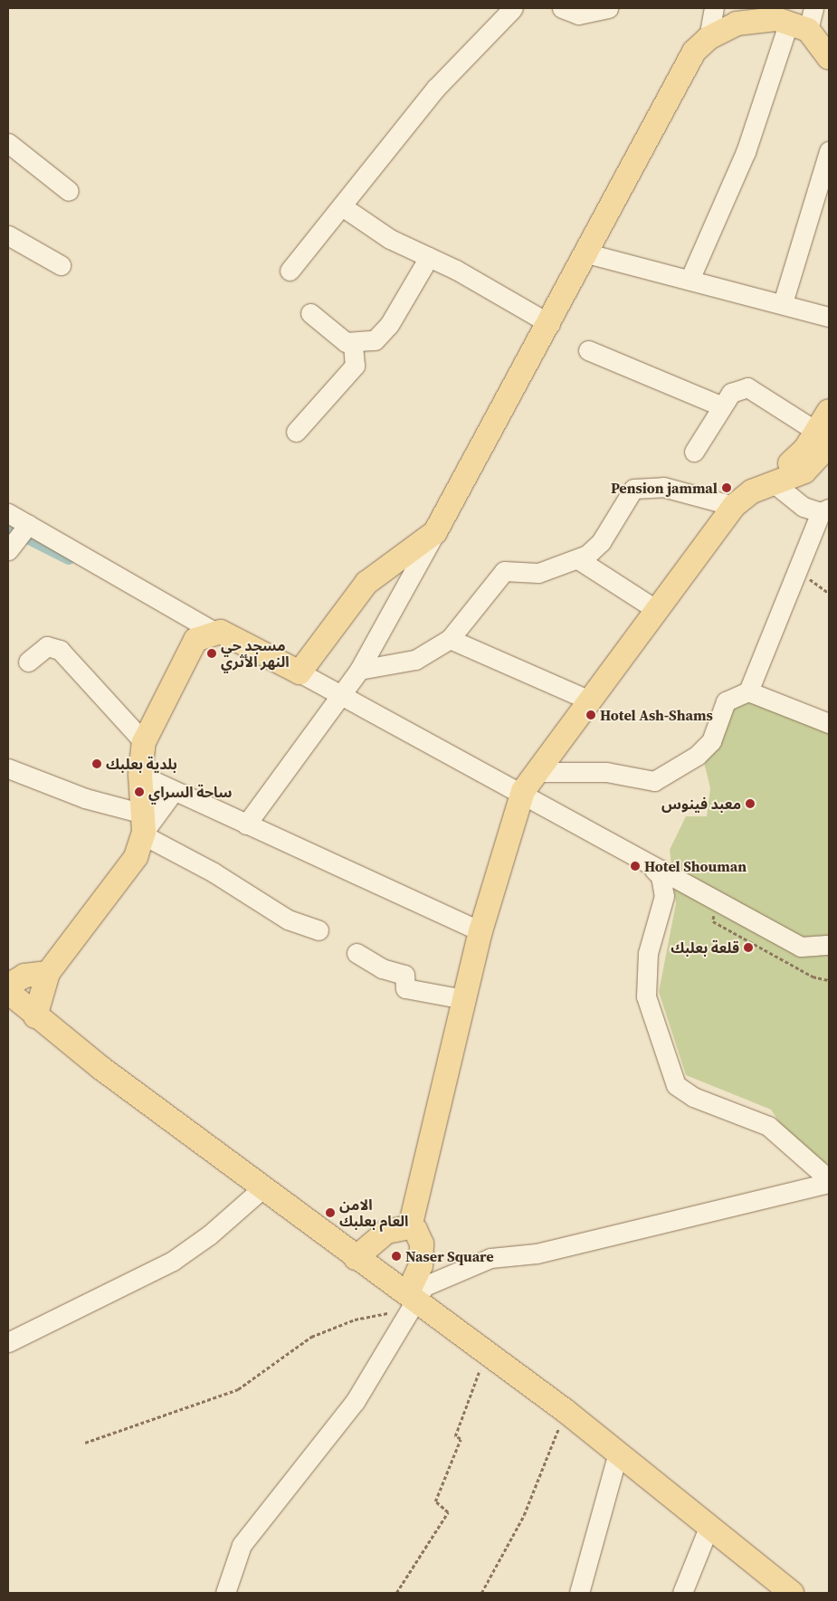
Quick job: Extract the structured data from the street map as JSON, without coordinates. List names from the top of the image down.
{
  "places": [
    "Pension jammal",
    "مسجد حي النهر الأثري",
    "Hotel Ash-Shams",
    "بلدية بعلبك",
    "ساحة السراي",
    "معبد فينوس",
    "Hotel Shouman",
    "قلعة بعلبك",
    "الامن العام بعلبك",
    "Naser Square"
  ]
}
